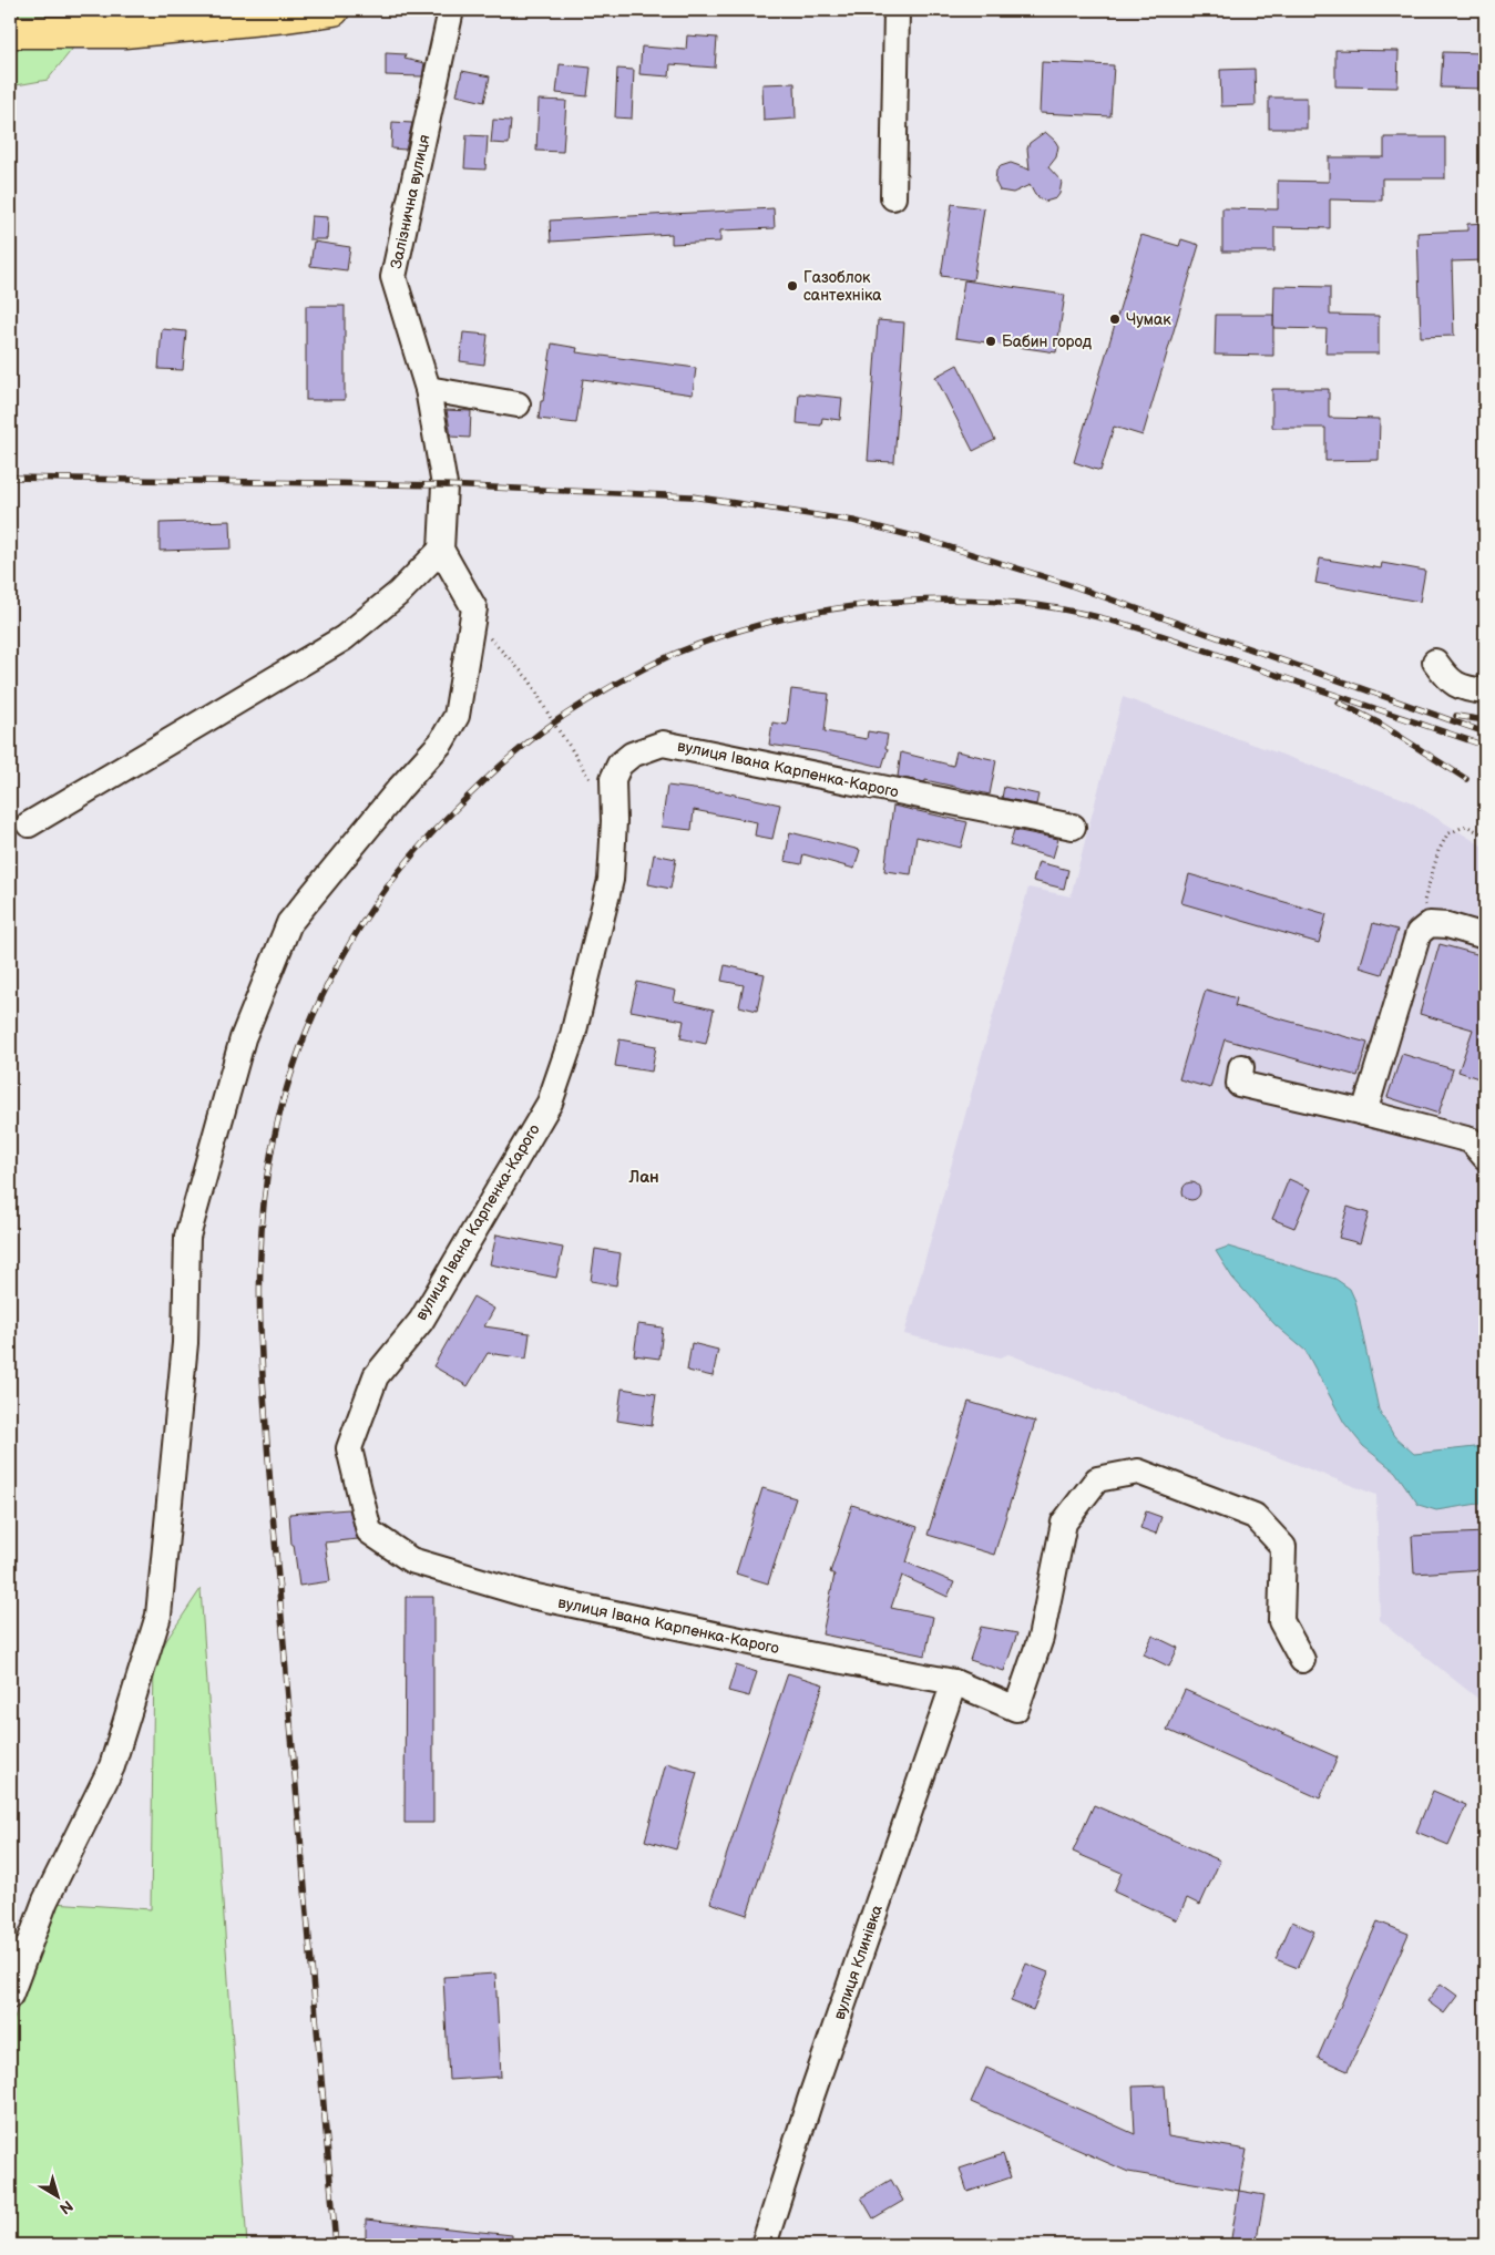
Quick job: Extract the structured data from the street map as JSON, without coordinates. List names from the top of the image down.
{
  "streets": {
    "street": ["Залізнична вулиця", "вулиця Івана Карпенка-Карого", "вулиця Клинівка"]
  },
  "crossings": [
    ["вулиця Івана Карпенка-Карого", "вулиця Клинівка"]
  ],
  "districts": ["Лан"],
  "places": ["Газоблок сантехніка", "Чумак", "Бабин город"],
  "north": "bottom right"
}
